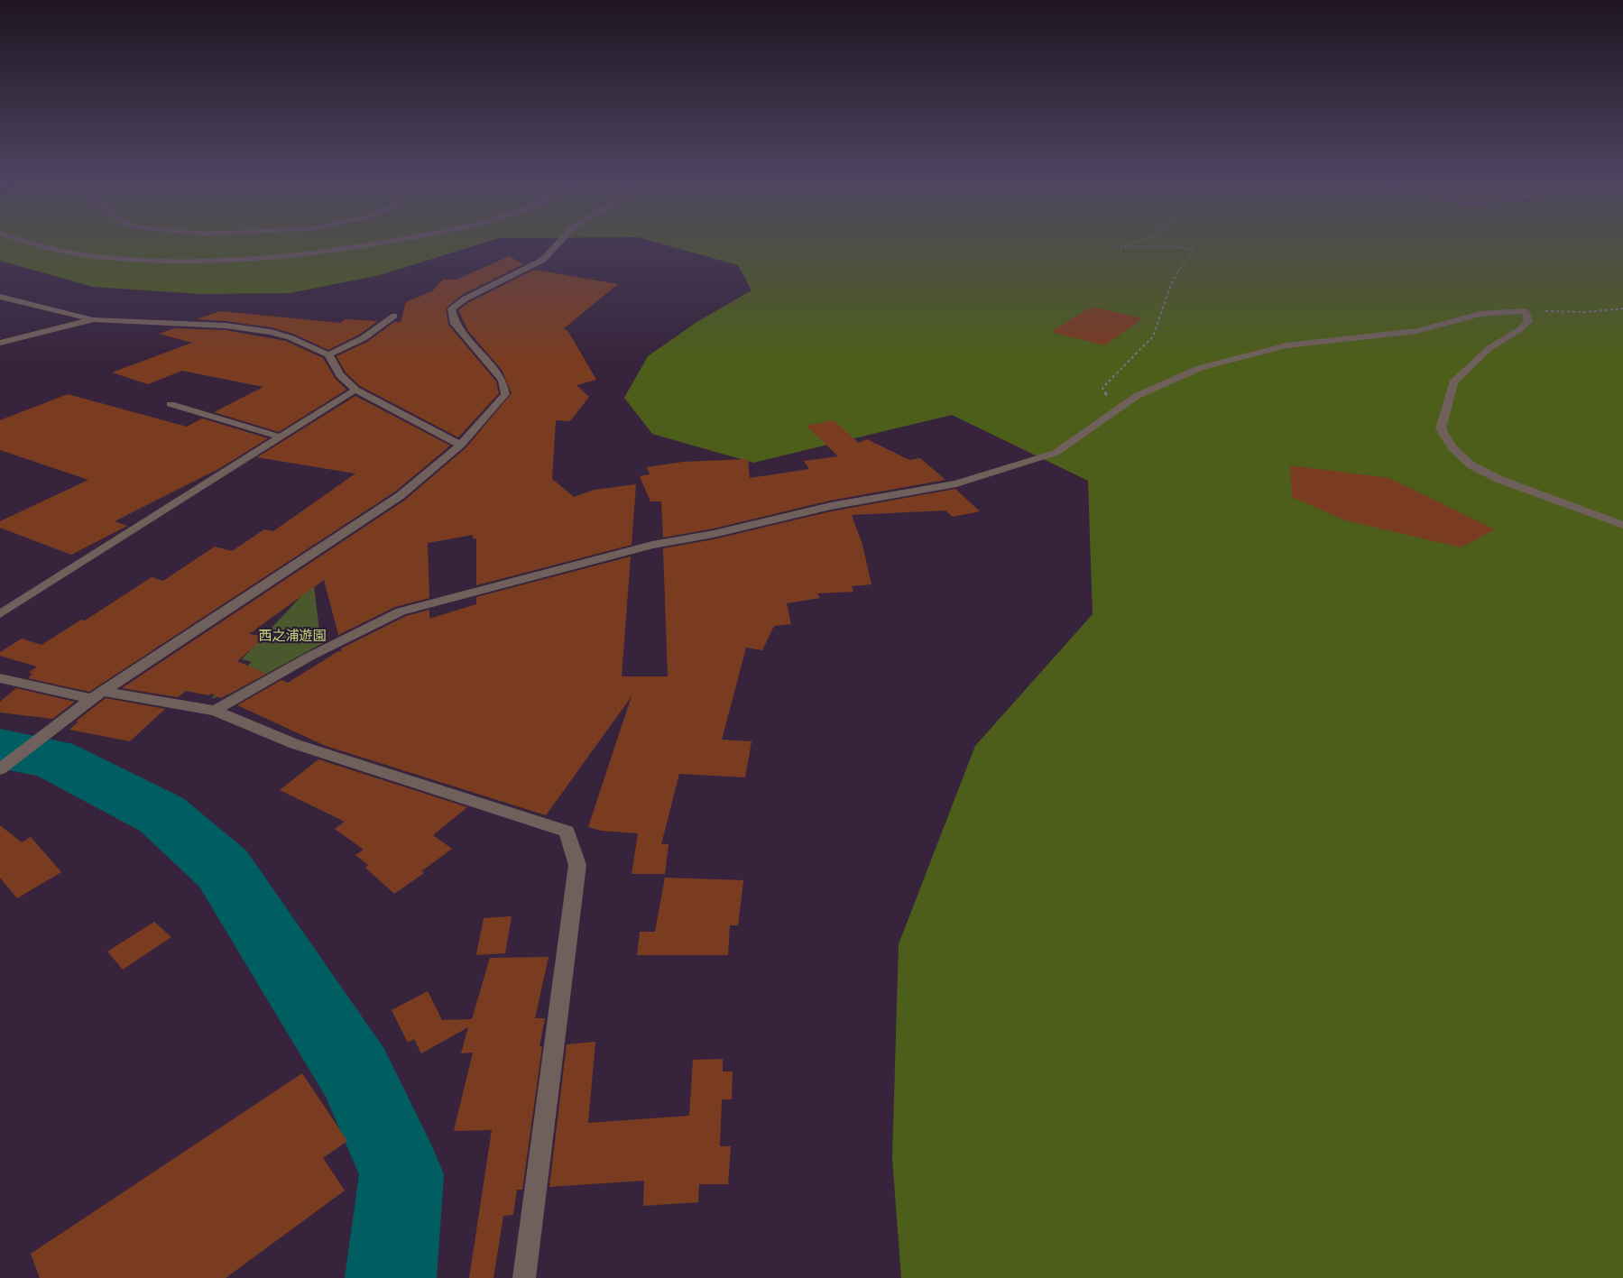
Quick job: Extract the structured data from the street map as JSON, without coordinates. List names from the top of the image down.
{
  "parks": ["西之浦遊園"]
}
